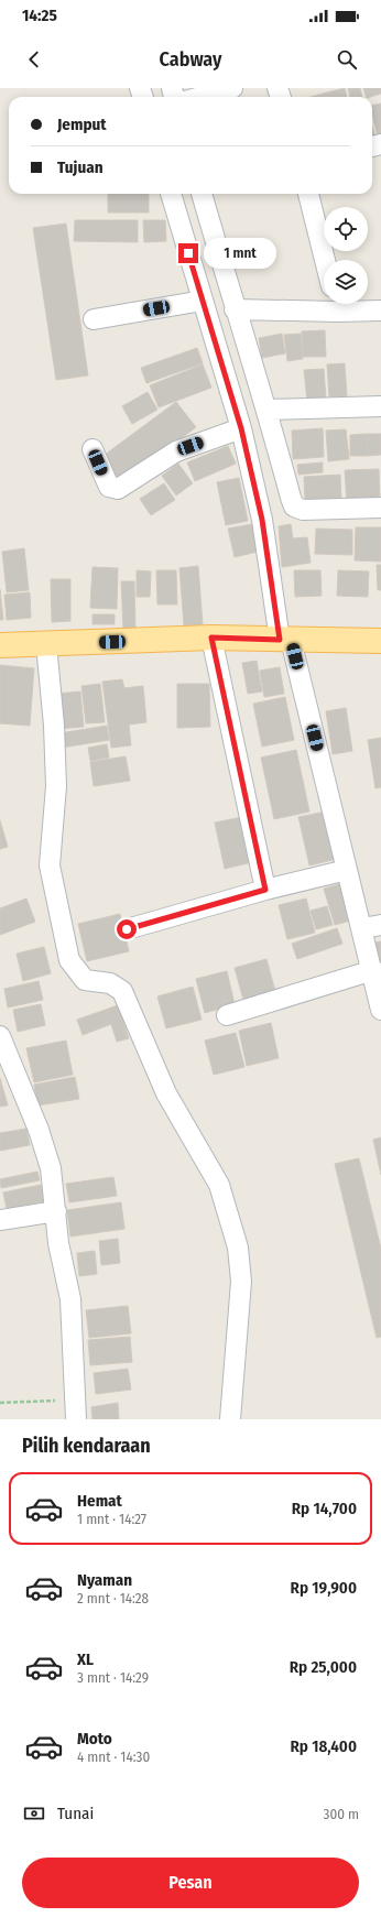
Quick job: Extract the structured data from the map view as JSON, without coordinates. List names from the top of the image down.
{
  "page": {
    "status": "14:25",
    "header": "Cabway",
    "banner": ["Jemput", "Tujuan"],
    "bubble": "1 mnt",
    "heading": "Pilih kendaraan",
    "list": [
      {
        "name": "Hemat",
        "note": "1 mnt · 14:27",
        "value": "Rp 14,700"
      },
      {
        "name": "Nyaman",
        "note": "2 mnt · 14:28",
        "value": "Rp 19,900"
      },
      {
        "name": "XL",
        "note": "3 mnt · 14:29",
        "value": "Rp 25,000"
      },
      {
        "name": "Moto",
        "note": "4 mnt · 14:30",
        "value": "Rp 18,400"
      }
    ],
    "pay": ["Tunai", "300 m"],
    "buttons": "Pesan"
  }
}
